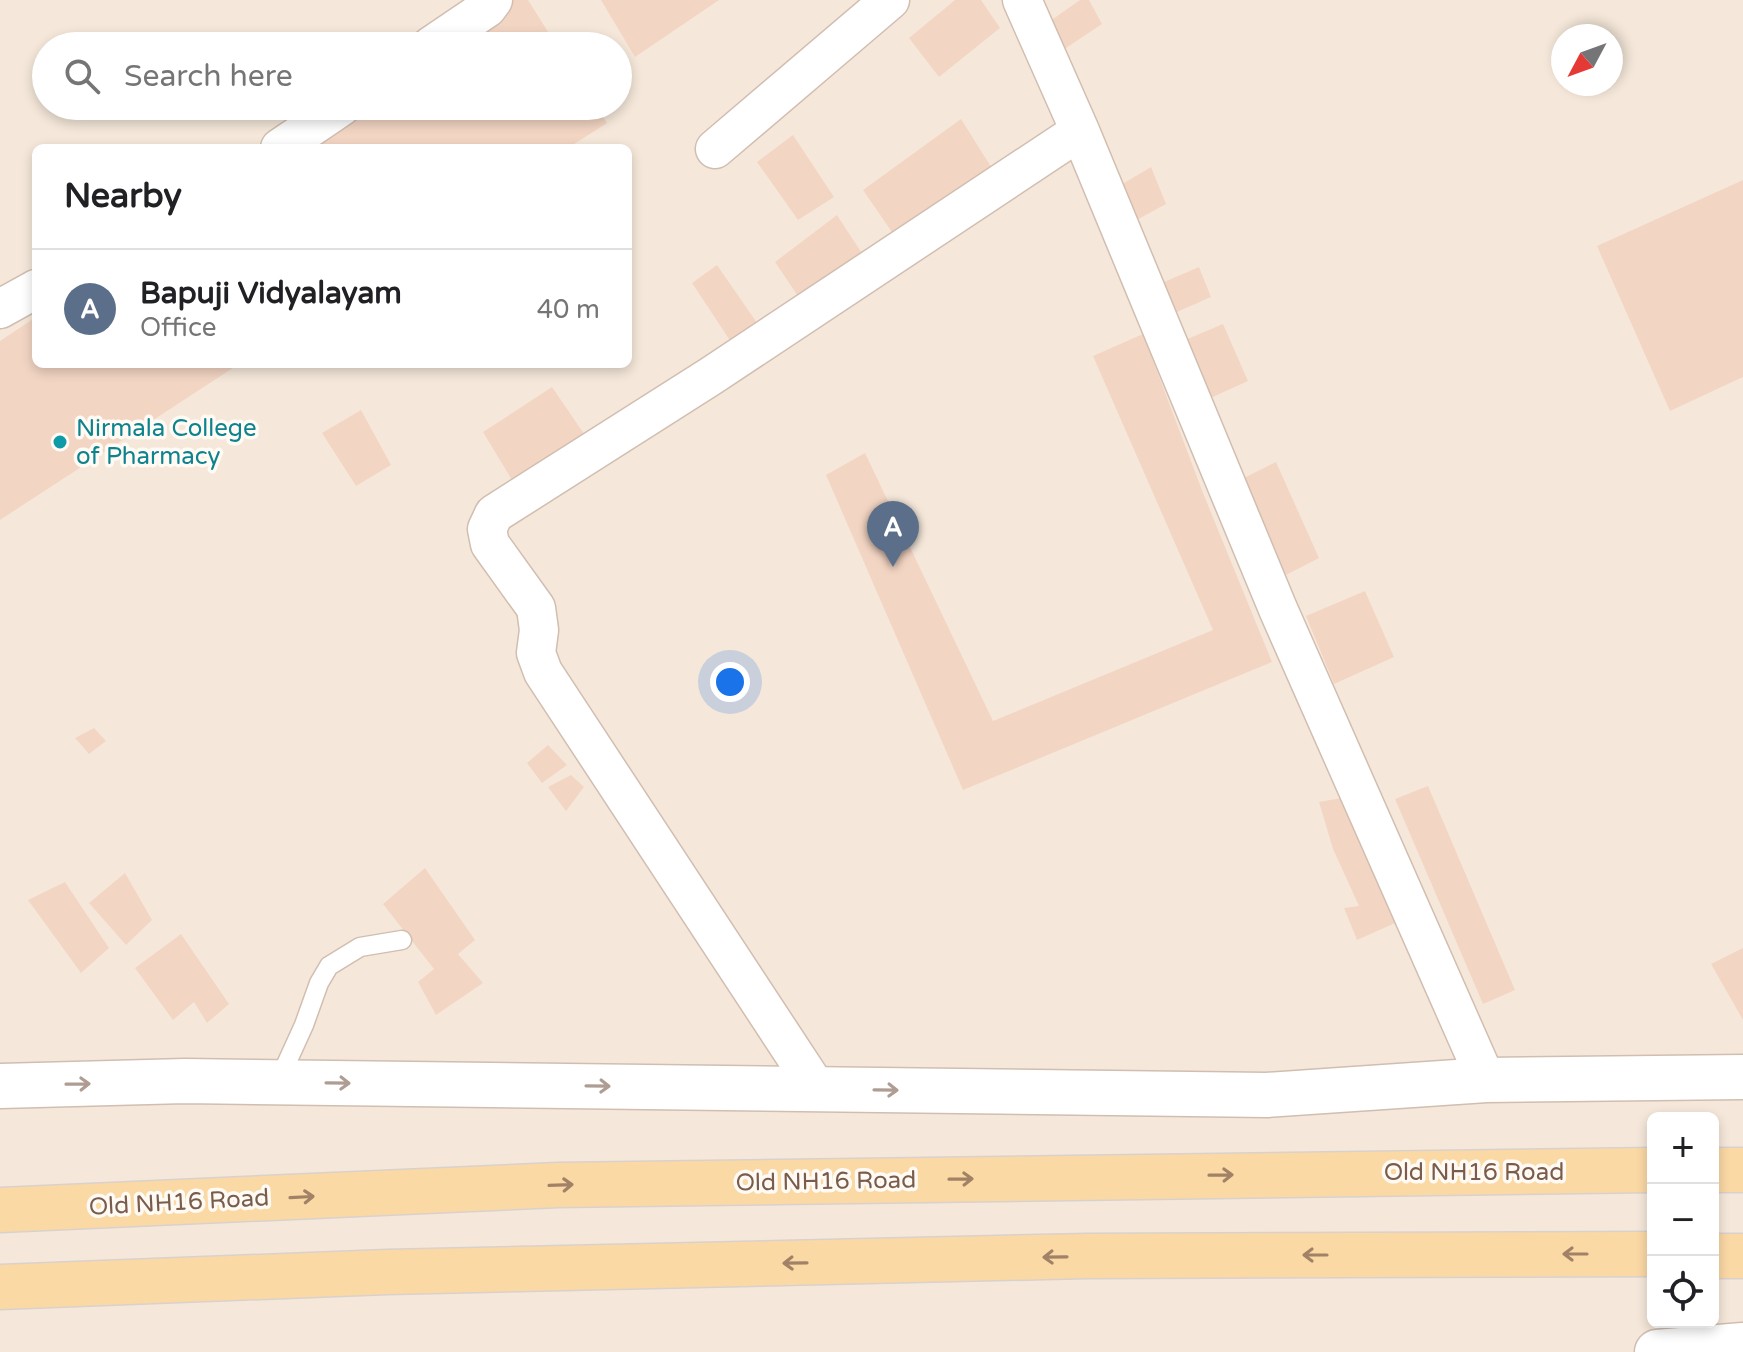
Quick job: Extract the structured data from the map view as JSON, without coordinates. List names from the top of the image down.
{
  "streets": {
    "main road": ["Old NH16 Road"]
  },
  "places": ["Nirmala College of Pharmacy"],
  "north": "bottom left",
  "page": {
    "search": "Search here",
    "heading": "Nearby",
    "list": [
      {
        "mark": "A",
        "name": "Bapuji Vidyalayam",
        "note": "Office",
        "value": "40 m"
      }
    ],
    "pins": "A",
    "map_buttons": ["+", "−"]
  }
}
